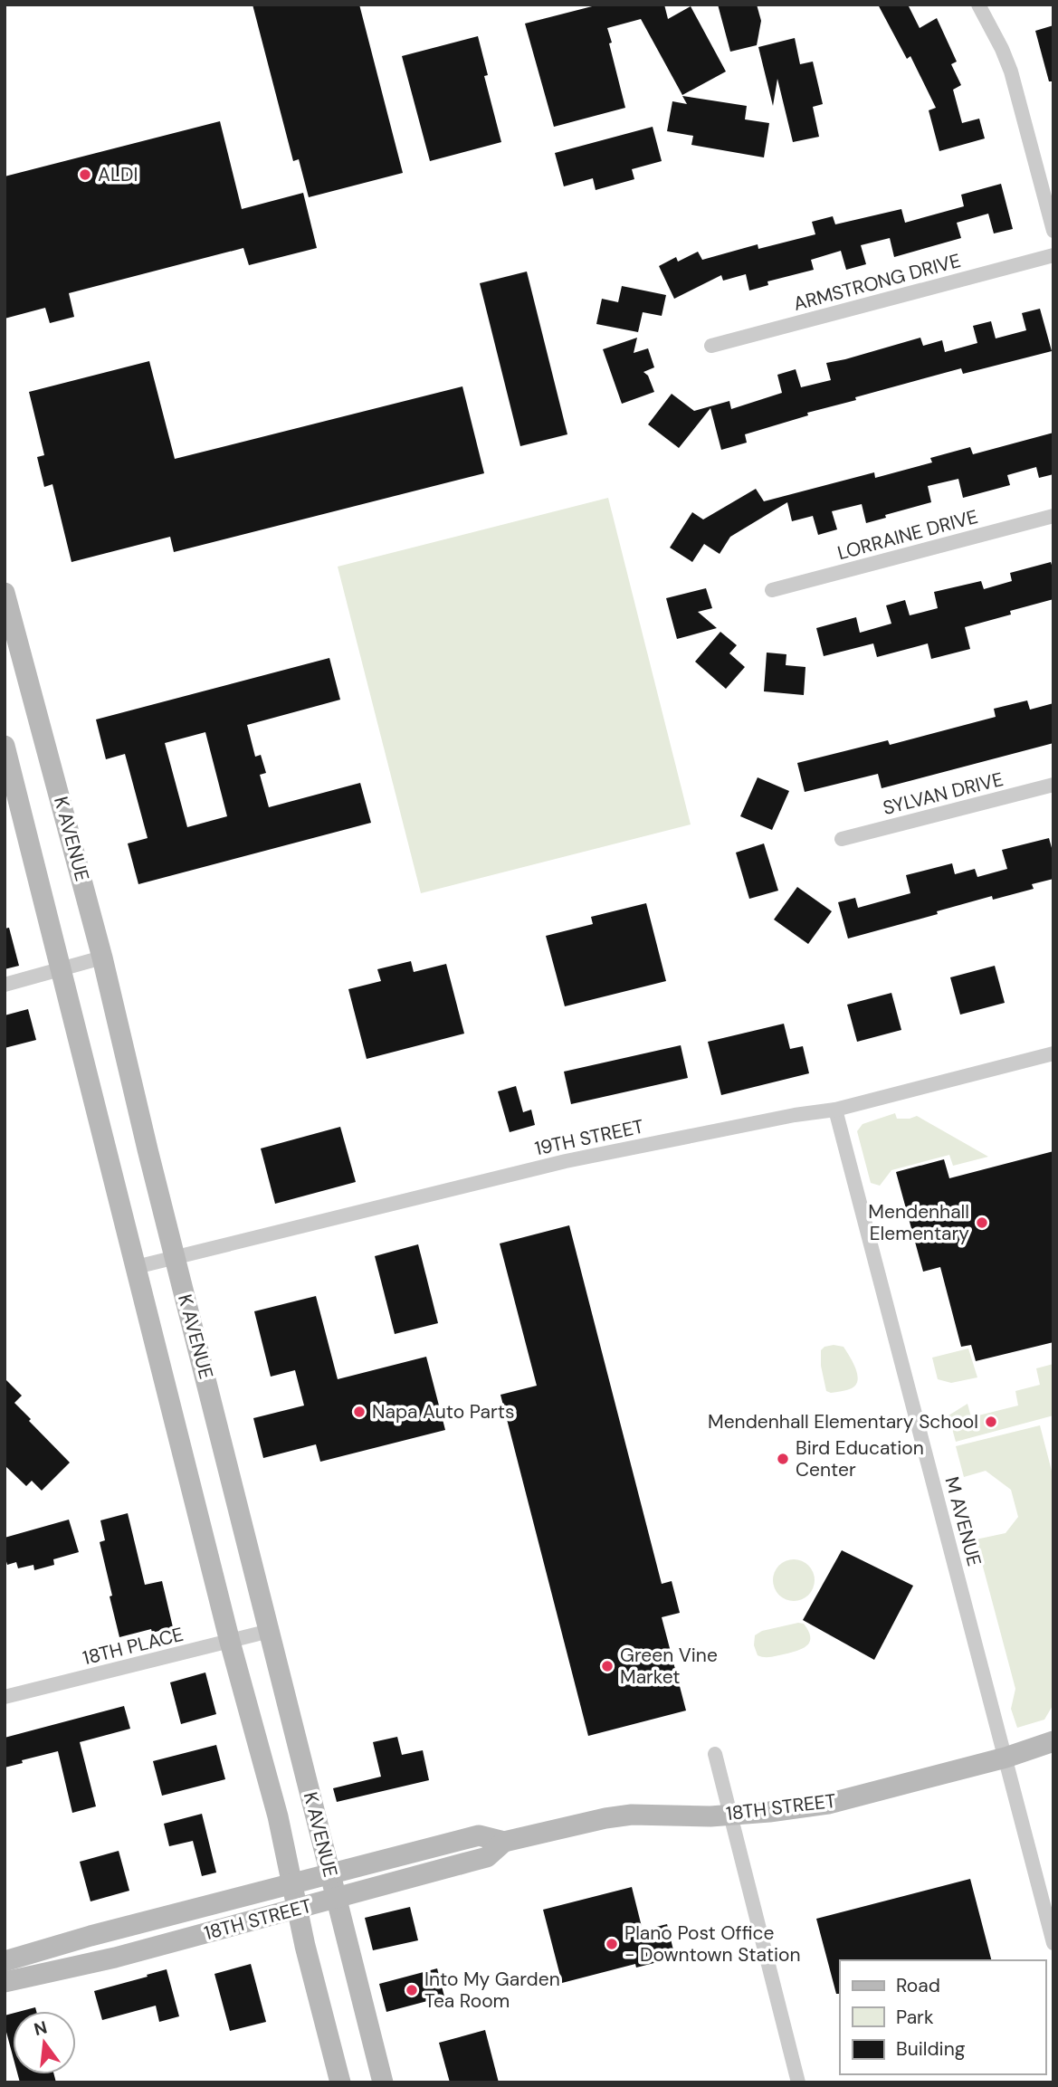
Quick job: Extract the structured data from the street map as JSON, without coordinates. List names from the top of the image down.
{
  "streets": {
    "main road": ["K AVENUE", "18TH STREET"],
    "street": [
      "ARMSTRONG DRIVE",
      "LORRAINE DRIVE",
      "SYLVAN DRIVE",
      "19TH STREET",
      "M AVENUE",
      "18TH PLACE"
    ]
  },
  "crossings": [
    ["K AVENUE", "19TH STREET"],
    ["K AVENUE", "18TH PLACE"],
    ["K AVENUE", "18TH STREET"],
    ["19TH STREET", "M AVENUE"],
    ["M AVENUE", "18TH STREET"]
  ],
  "places": [
    "ALDI",
    "Mendenhall Elementary",
    "Napa Auto Parts",
    "Mendenhall Elementary School",
    "Bird Education Center",
    "Green Vine Market",
    "Plano Post Office - Downtown Station",
    "Into My Garden Tea Room"
  ],
  "legend": ["Road", "Park", "Building"],
  "north": "top"
}
